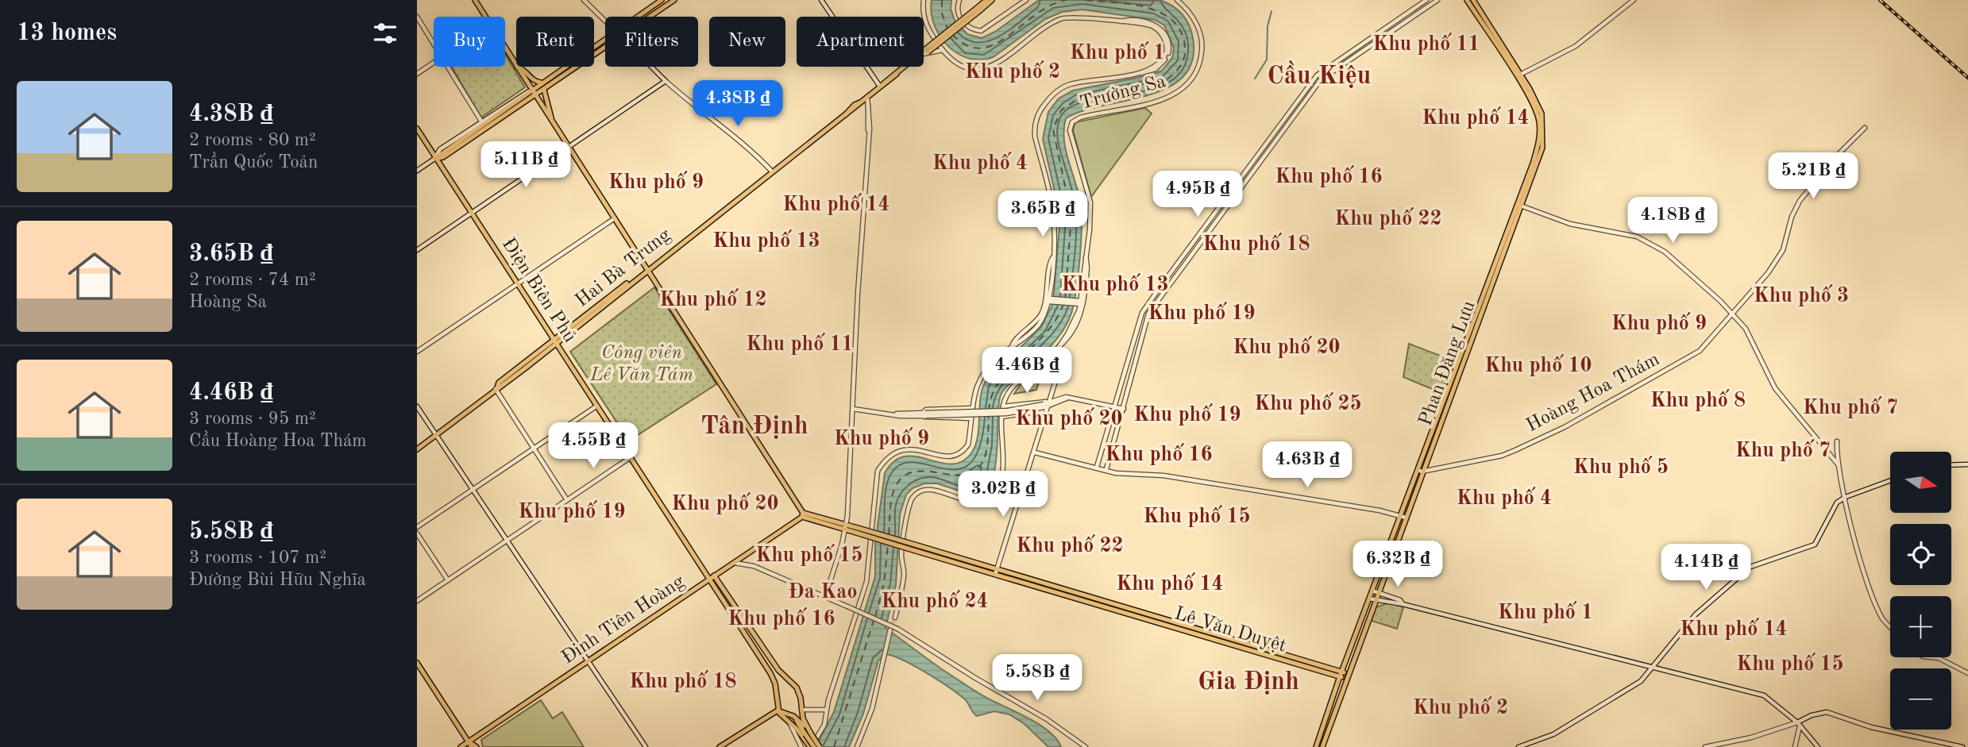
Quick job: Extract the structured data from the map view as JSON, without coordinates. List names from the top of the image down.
{
  "streets": {
    "main road": [
      "Hai Bà Trưng",
      "Điện Biên Phủ",
      "Phan Đăng Lưu",
      "Đinh Tiên Hoàng",
      "Lê Văn Duyệt"
    ],
    "street": ["Trường Sa", "Hoàng Hoa Thám"]
  },
  "crossings": [
    ["Hai Bà Trưng", "Điện Biên Phủ"],
    ["Điện Biên Phủ", "Đinh Tiên Hoàng"],
    ["Phan Đăng Lưu", "Hoàng Hoa Thám"],
    ["Phan Đăng Lưu", "Lê Văn Duyệt"]
  ],
  "districts": [
    "Khu phố 11",
    "Khu phố 1",
    "Khu phố 2",
    "Cầu Kiệu",
    "Khu phố 14",
    "Khu phố 4",
    "Khu phố 16",
    "Khu phố 9",
    "Khu phố 14",
    "Khu phố 22",
    "Khu phố 13",
    "Khu phố 18",
    "Khu phố 13",
    "Khu phố 3",
    "Khu phố 12",
    "Khu phố 19",
    "Khu phố 9",
    "Khu phố 11",
    "Khu phố 20",
    "Khu phố 10",
    "Khu phố 8",
    "Khu phố 25",
    "Khu phố 7",
    "Khu phố 19",
    "Khu phố 20",
    "Tân Định",
    "Khu phố 9",
    "Khu phố 7",
    "Khu phố 16",
    "Khu phố 5",
    "Khu phố 4",
    "Khu phố 20",
    "Khu phố 19",
    "Khu phố 15",
    "Khu phố 22",
    "Khu phố 15",
    "Khu phố 14",
    "Đa Kao",
    "Khu phố 24",
    "Khu phố 1",
    "Khu phố 16",
    "Khu phố 14",
    "Khu phố 15",
    "Khu phố 18",
    "Gia Định",
    "Khu phố 2"
  ],
  "parks": ["Công viên Lê Văn Tám"],
  "north": "right",
  "page": {
    "heading": "13 homes",
    "chip": [
      "Buy",
      "Rent",
      "Filters",
      "New",
      "Apartment"
    ],
    "list": [
      {
        "name": "4.38B ₫",
        "note": "2 rooms · 80 m² · Trần Quốc Toản"
      },
      {
        "name": "3.65B ₫",
        "note": "2 rooms · 74 m² · Hoàng Sa"
      },
      {
        "name": "4.46B ₫",
        "note": "3 rooms · 95 m² · Cầu Hoàng Hoa Thám"
      },
      {
        "name": "5.58B ₫",
        "note": "3 rooms · 107 m² · Đường Bùi Hữu Nghĩa"
      }
    ],
    "price": [
      "4.38B ₫",
      "5.11B ₫",
      "5.21B ₫",
      "4.95B ₫",
      "3.65B ₫",
      "4.18B ₫",
      "4.46B ₫",
      "4.55B ₫",
      "4.63B ₫",
      "3.02B ₫",
      "6.32B ₫",
      "4.14B ₫",
      "5.58B ₫"
    ],
    "map_buttons": ["+", "−"]
  }
}
